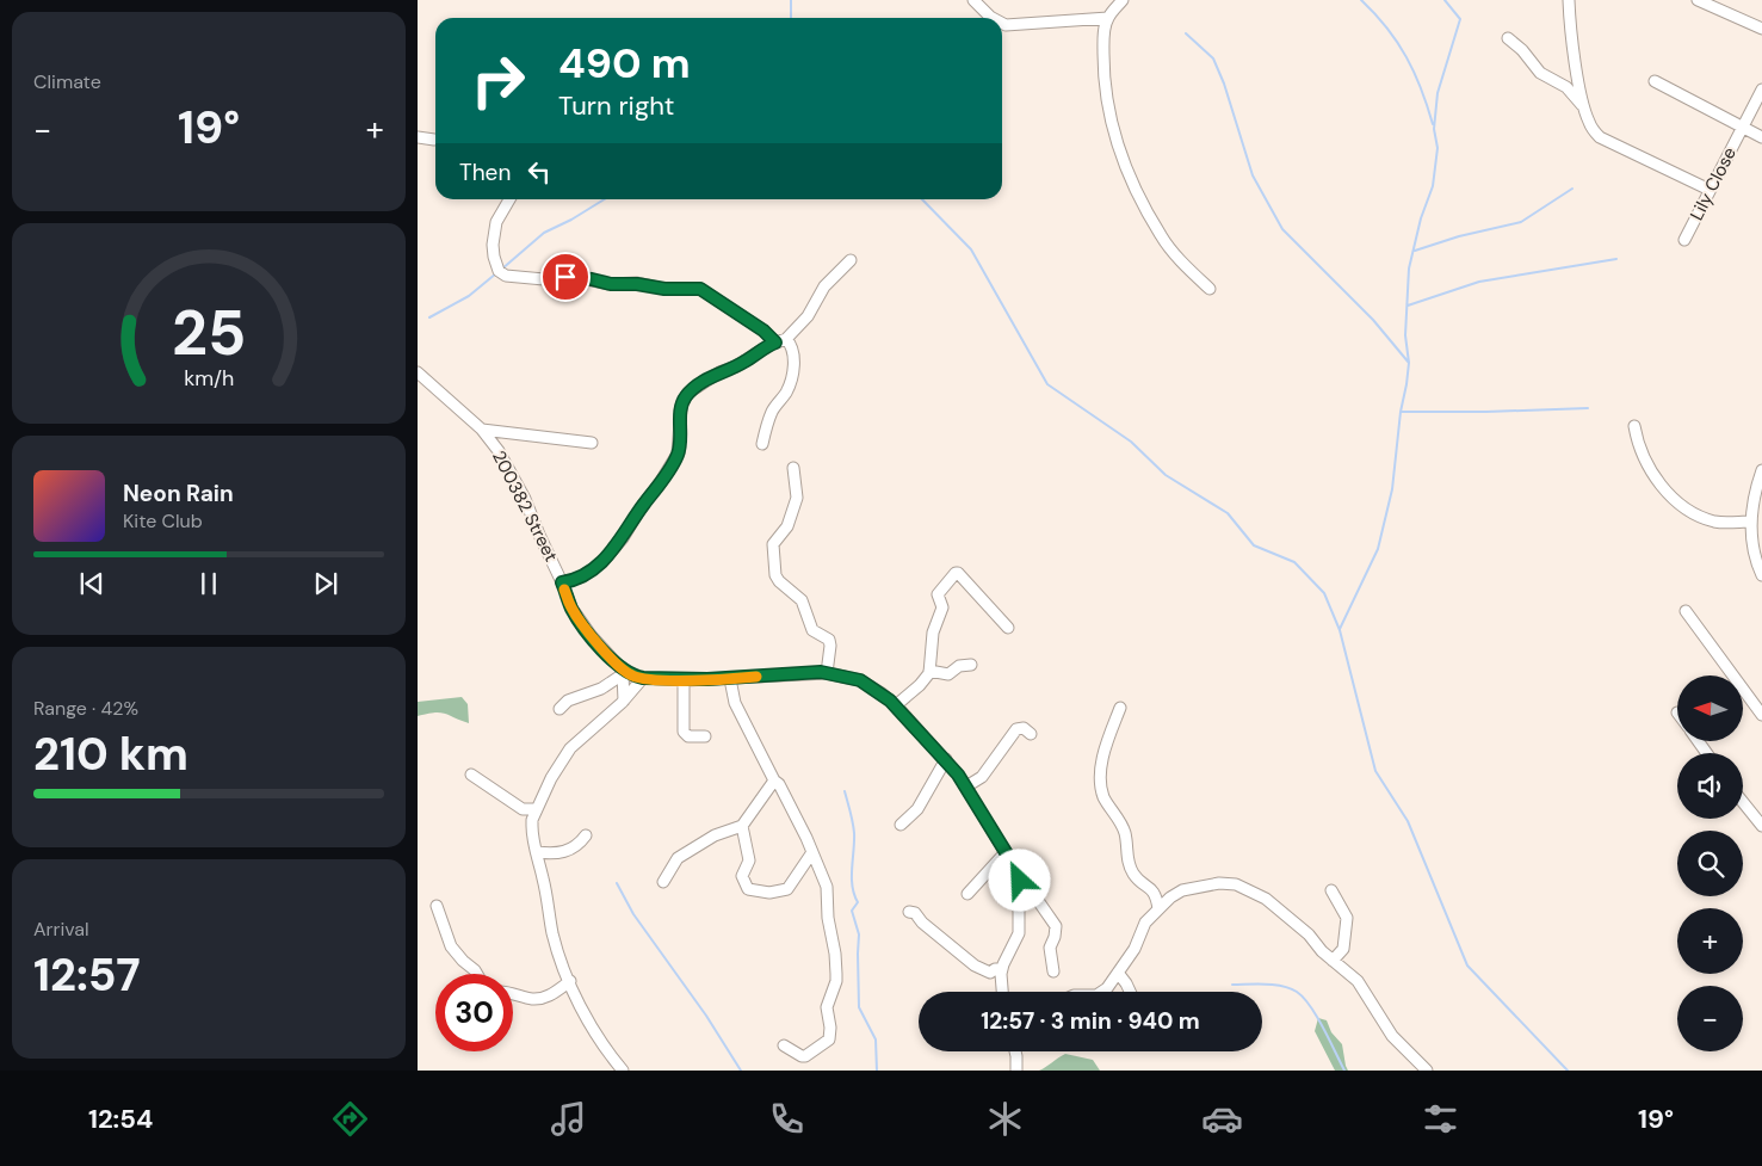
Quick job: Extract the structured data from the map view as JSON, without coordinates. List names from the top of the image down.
{
  "streets": {
    "street": ["Lily Close", "200382 Street"]
  },
  "north": "left",
  "page": {
    "tile": [
      "Climate",
      ["Range · 42%", "210 km"],
      ["Arrival", "12:57"]
    ],
    "turn": ["490 m", "Turn right"],
    "heat": ["−", "19°", "+"],
    "then": "Then",
    "song": ["Neon Rain", "Kite Club"],
    "map_buttons": ["+", "−"],
    "limit": "30",
    "trip": "12:57 · 3 min · 940 m",
    "tabs": ["12:54", "19°"],
    "gauge": ["25", "km/h"]
  }
}
